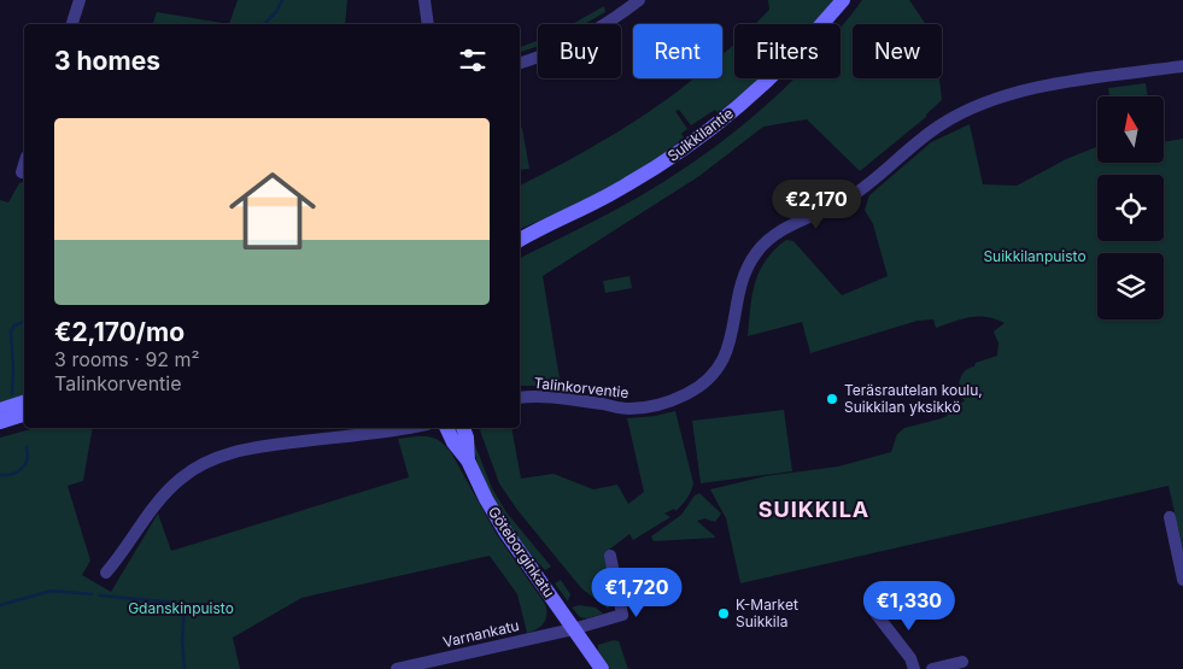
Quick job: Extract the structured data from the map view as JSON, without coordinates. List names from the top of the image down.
{
  "streets": {
    "main road": ["Suikkilantie", "Göteborginkatu"],
    "street": ["Talinkorventie", "Varnankatu"]
  },
  "crossings": [
    ["Göteborginkatu", "Varnankatu"]
  ],
  "districts": ["SUIKKILA"],
  "parks": ["Suikkilanpuisto", "Gdanskinpuisto"],
  "places": ["Teräsrautelan koulu, Suikkilan yksikkö", "K-Market Suikkila"],
  "north": "top",
  "page": {
    "chip": [
      "Buy",
      "Rent",
      "Filters",
      "New"
    ],
    "heading": "3 homes",
    "list": [
      {
        "name": "€2,170/mo",
        "note": "3 rooms · 92 m² · Talinkorventie"
      }
    ],
    "price": ["€2,170", "€1,720", "€1,330"]
  }
}
